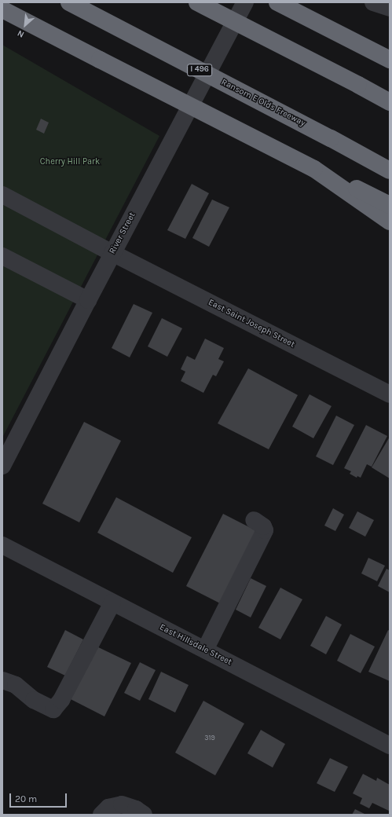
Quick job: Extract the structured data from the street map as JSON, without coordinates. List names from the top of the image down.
{
  "streets": {
    "highway": ["I 496", "Ransom E Olds Freeway"],
    "street": ["River Street", "East Saint Joseph Street", "East Hillsdale Street"]
  },
  "crossings": [
    ["River Street", "East Saint Joseph Street"]
  ],
  "parks": ["Cherry Hill Park"],
  "house_numbers": ["319"],
  "scale_bar": "20 m",
  "north": "bottom left"
}
